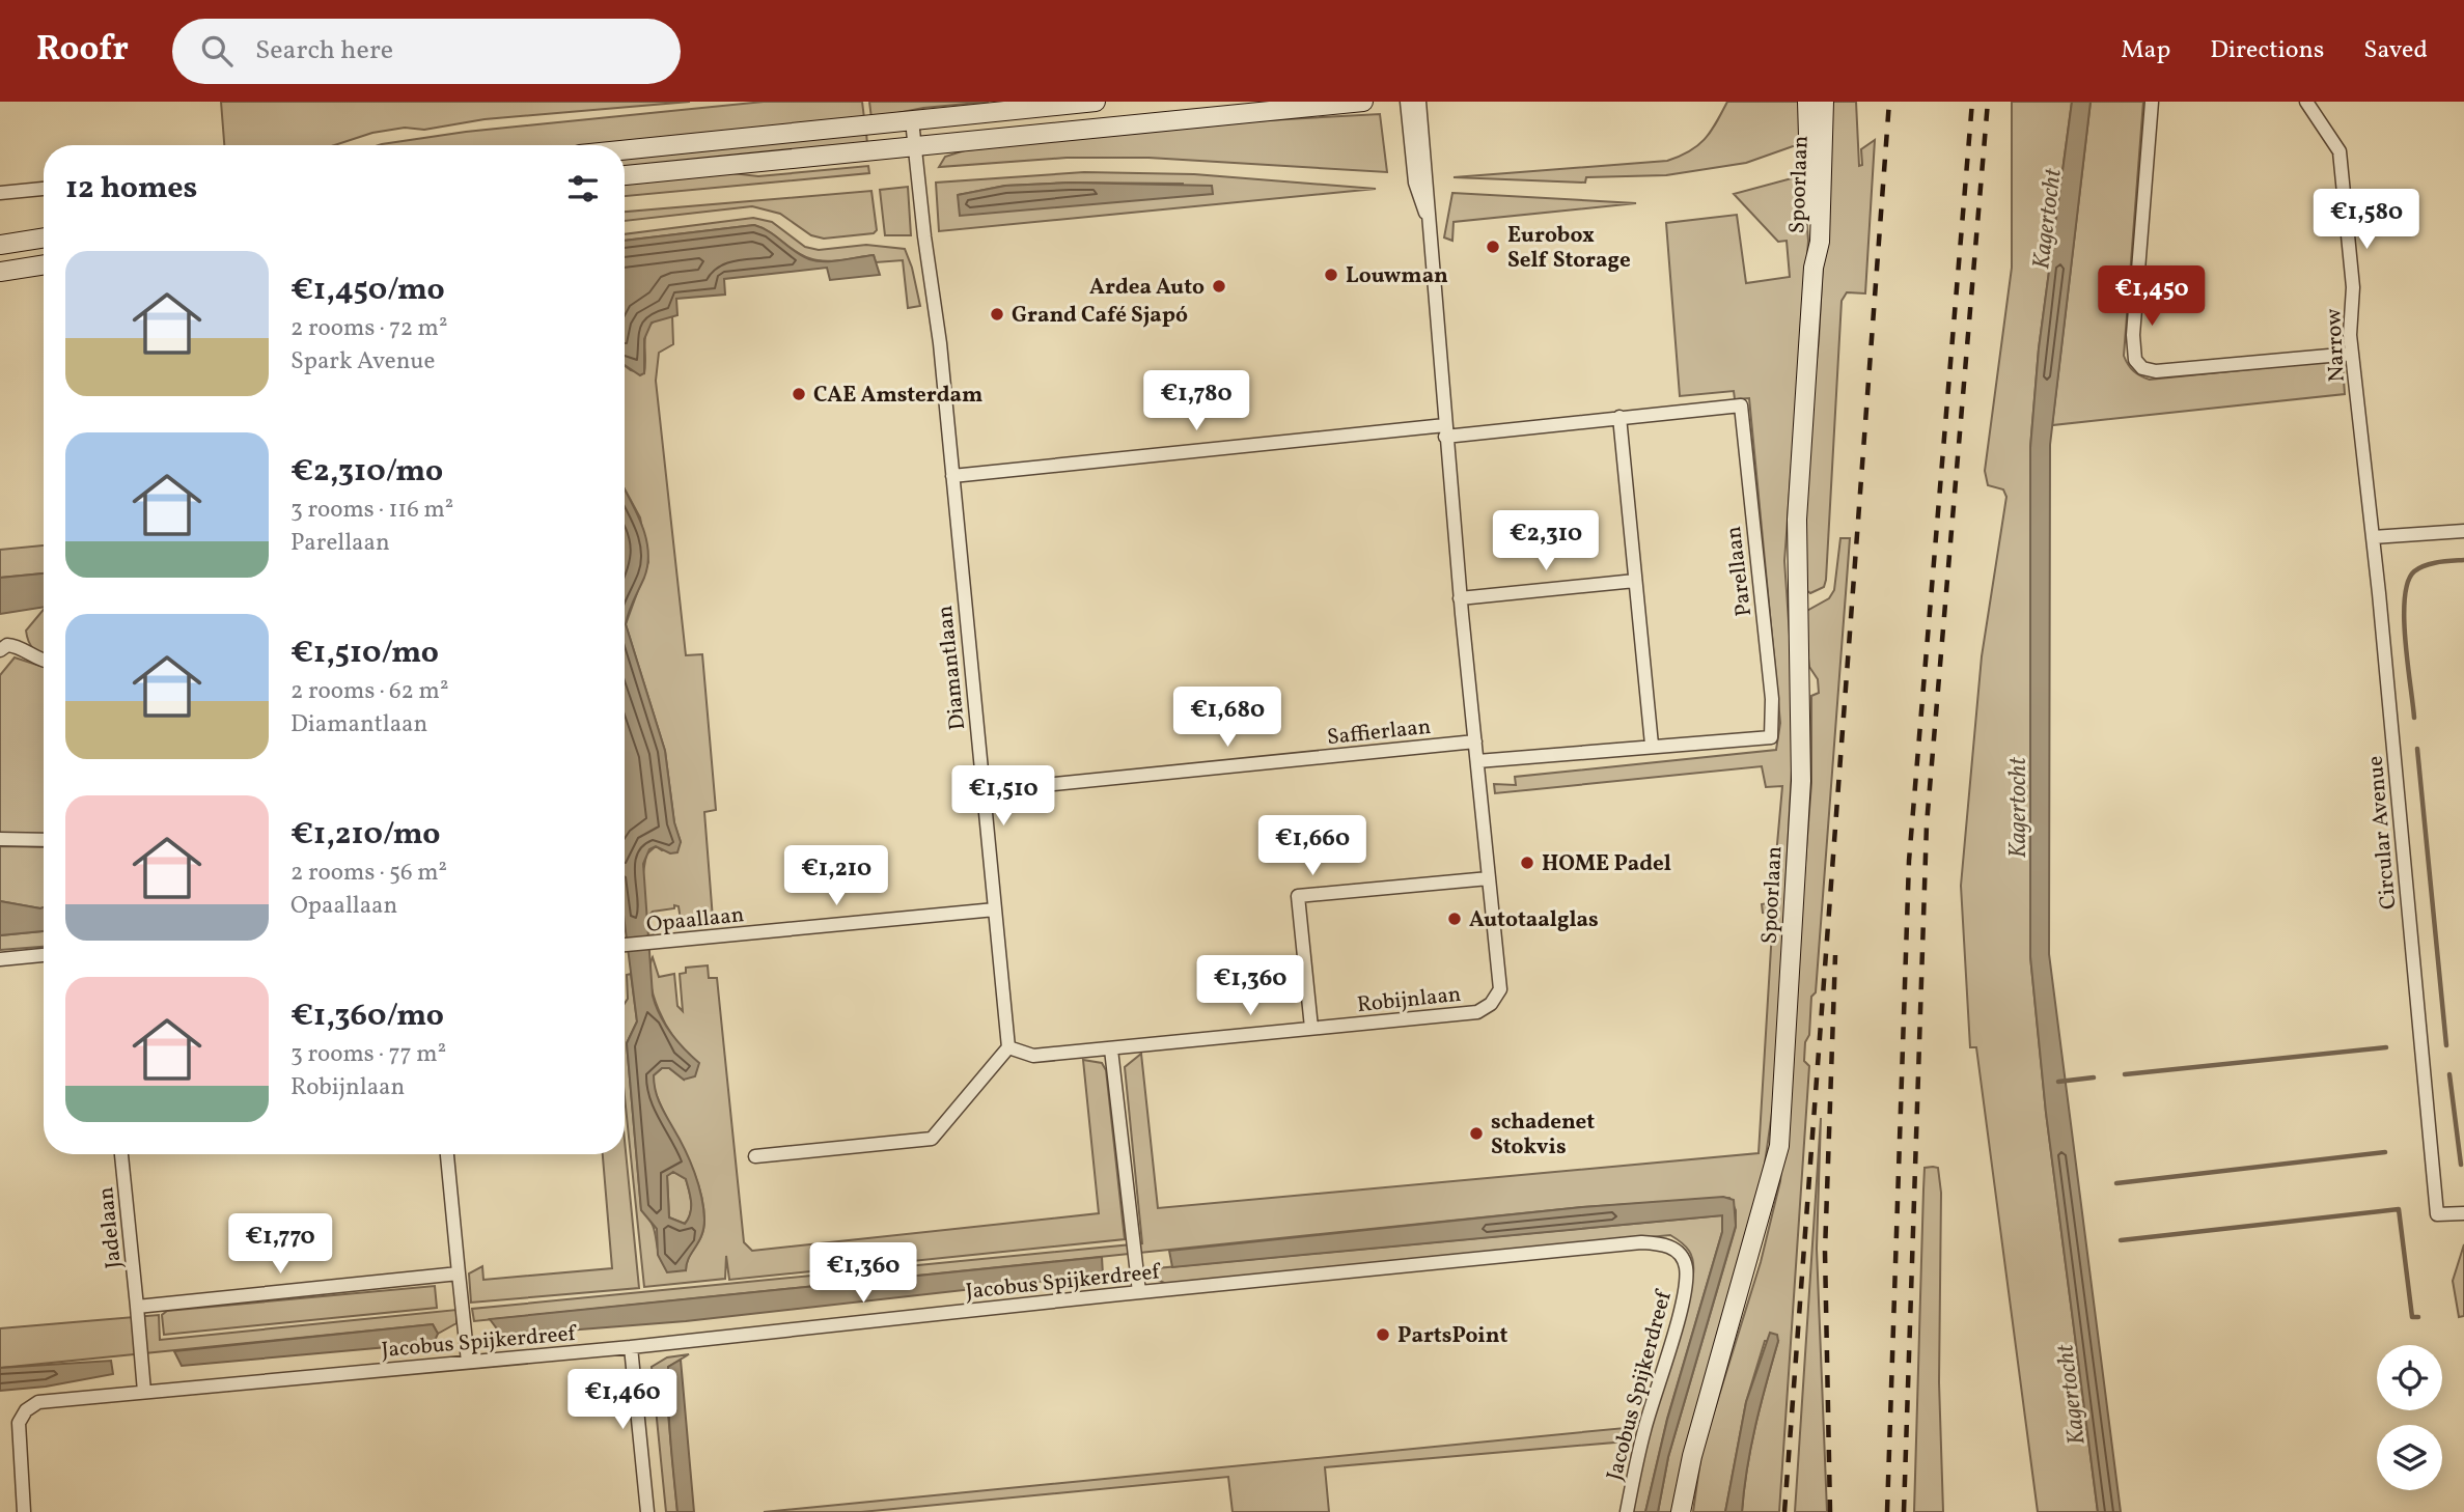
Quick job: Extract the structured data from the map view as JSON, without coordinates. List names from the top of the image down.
{
  "streets": {
    "main road": ["Spoorlaan"],
    "street": [
      "Narrow",
      "Parellaan",
      "Diamantlaan",
      "Saffierlaan",
      "Circular Avenue",
      "Opaallaan",
      "Robijnlaan",
      "Jadelaan",
      "Jacobus Spijkerdreef"
    ]
  },
  "crossings": [
    ["Narrow", "Circular Avenue"],
    ["Parellaan", "Diamantlaan"],
    ["Diamantlaan", "Saffierlaan"],
    ["Diamantlaan", "Opaallaan"],
    ["Diamantlaan", "Robijnlaan"],
    ["Jadelaan", "Jacobus Spijkerdreef"]
  ],
  "water": ["Kagertocht"],
  "places": [
    "Eurobox Self Storage",
    "Louwman",
    "Ardea Auto",
    "Grand Café Sjapó",
    "CAE Amsterdam",
    "HOME Padel",
    "Autotaalglas",
    "schadenet Stokvis",
    "PartsPoint"
  ],
  "page": {
    "header": "Roofr",
    "search": "Search here",
    "nav": ["Map", "Directions", "Saved"],
    "heading": "12 homes",
    "price": [
      "€1,580",
      "€1,450",
      "€1,780",
      "€2,310",
      "€1,680",
      "€1,510",
      "€1,660",
      "€1,210",
      "€1,360",
      "€1,770",
      "€1,360",
      "€1,460"
    ],
    "list": [
      {
        "name": "€1,450/mo",
        "note": "2 rooms · 72 m² · Spark Avenue"
      },
      {
        "name": "€2,310/mo",
        "note": "3 rooms · 116 m² · Parellaan"
      },
      {
        "name": "€1,510/mo",
        "note": "2 rooms · 62 m² · Diamantlaan"
      },
      {
        "name": "€1,210/mo",
        "note": "2 rooms · 56 m² · Opaallaan"
      },
      {
        "name": "€1,360/mo",
        "note": "3 rooms · 77 m² · Robijnlaan"
      }
    ]
  }
}
